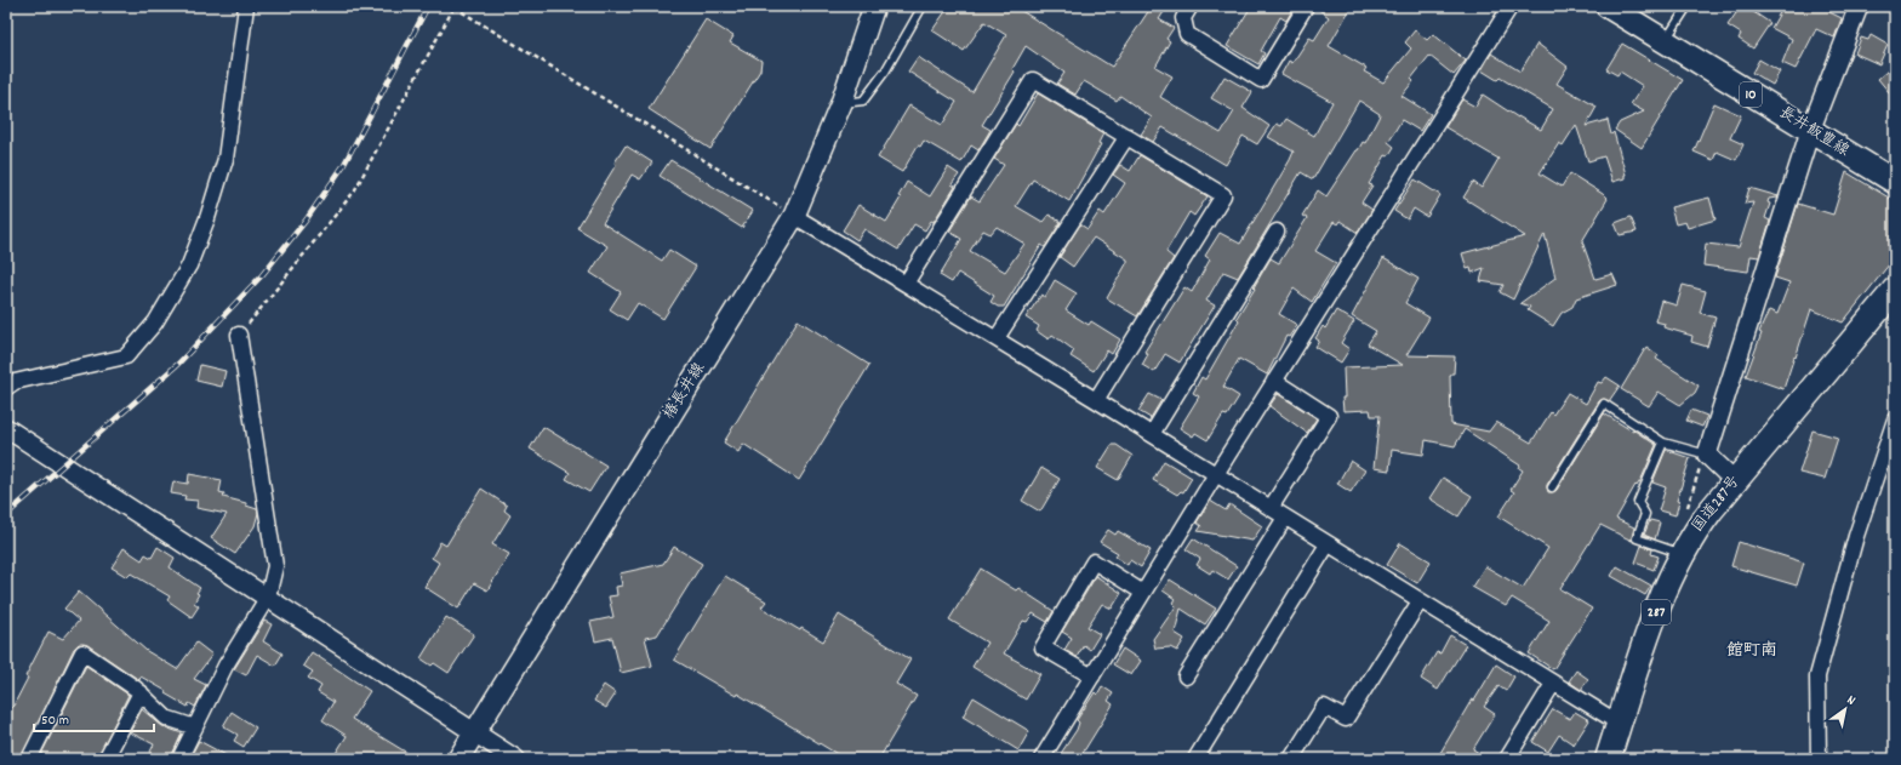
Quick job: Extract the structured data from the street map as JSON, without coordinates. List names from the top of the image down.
{
  "streets": {
    "highway": ["国道287号", "287"],
    "main road": ["10", "長井飯豊線", "椿長井線"]
  },
  "districts": ["館町南"],
  "scale_bar": "50 m",
  "north": "top right"
}
